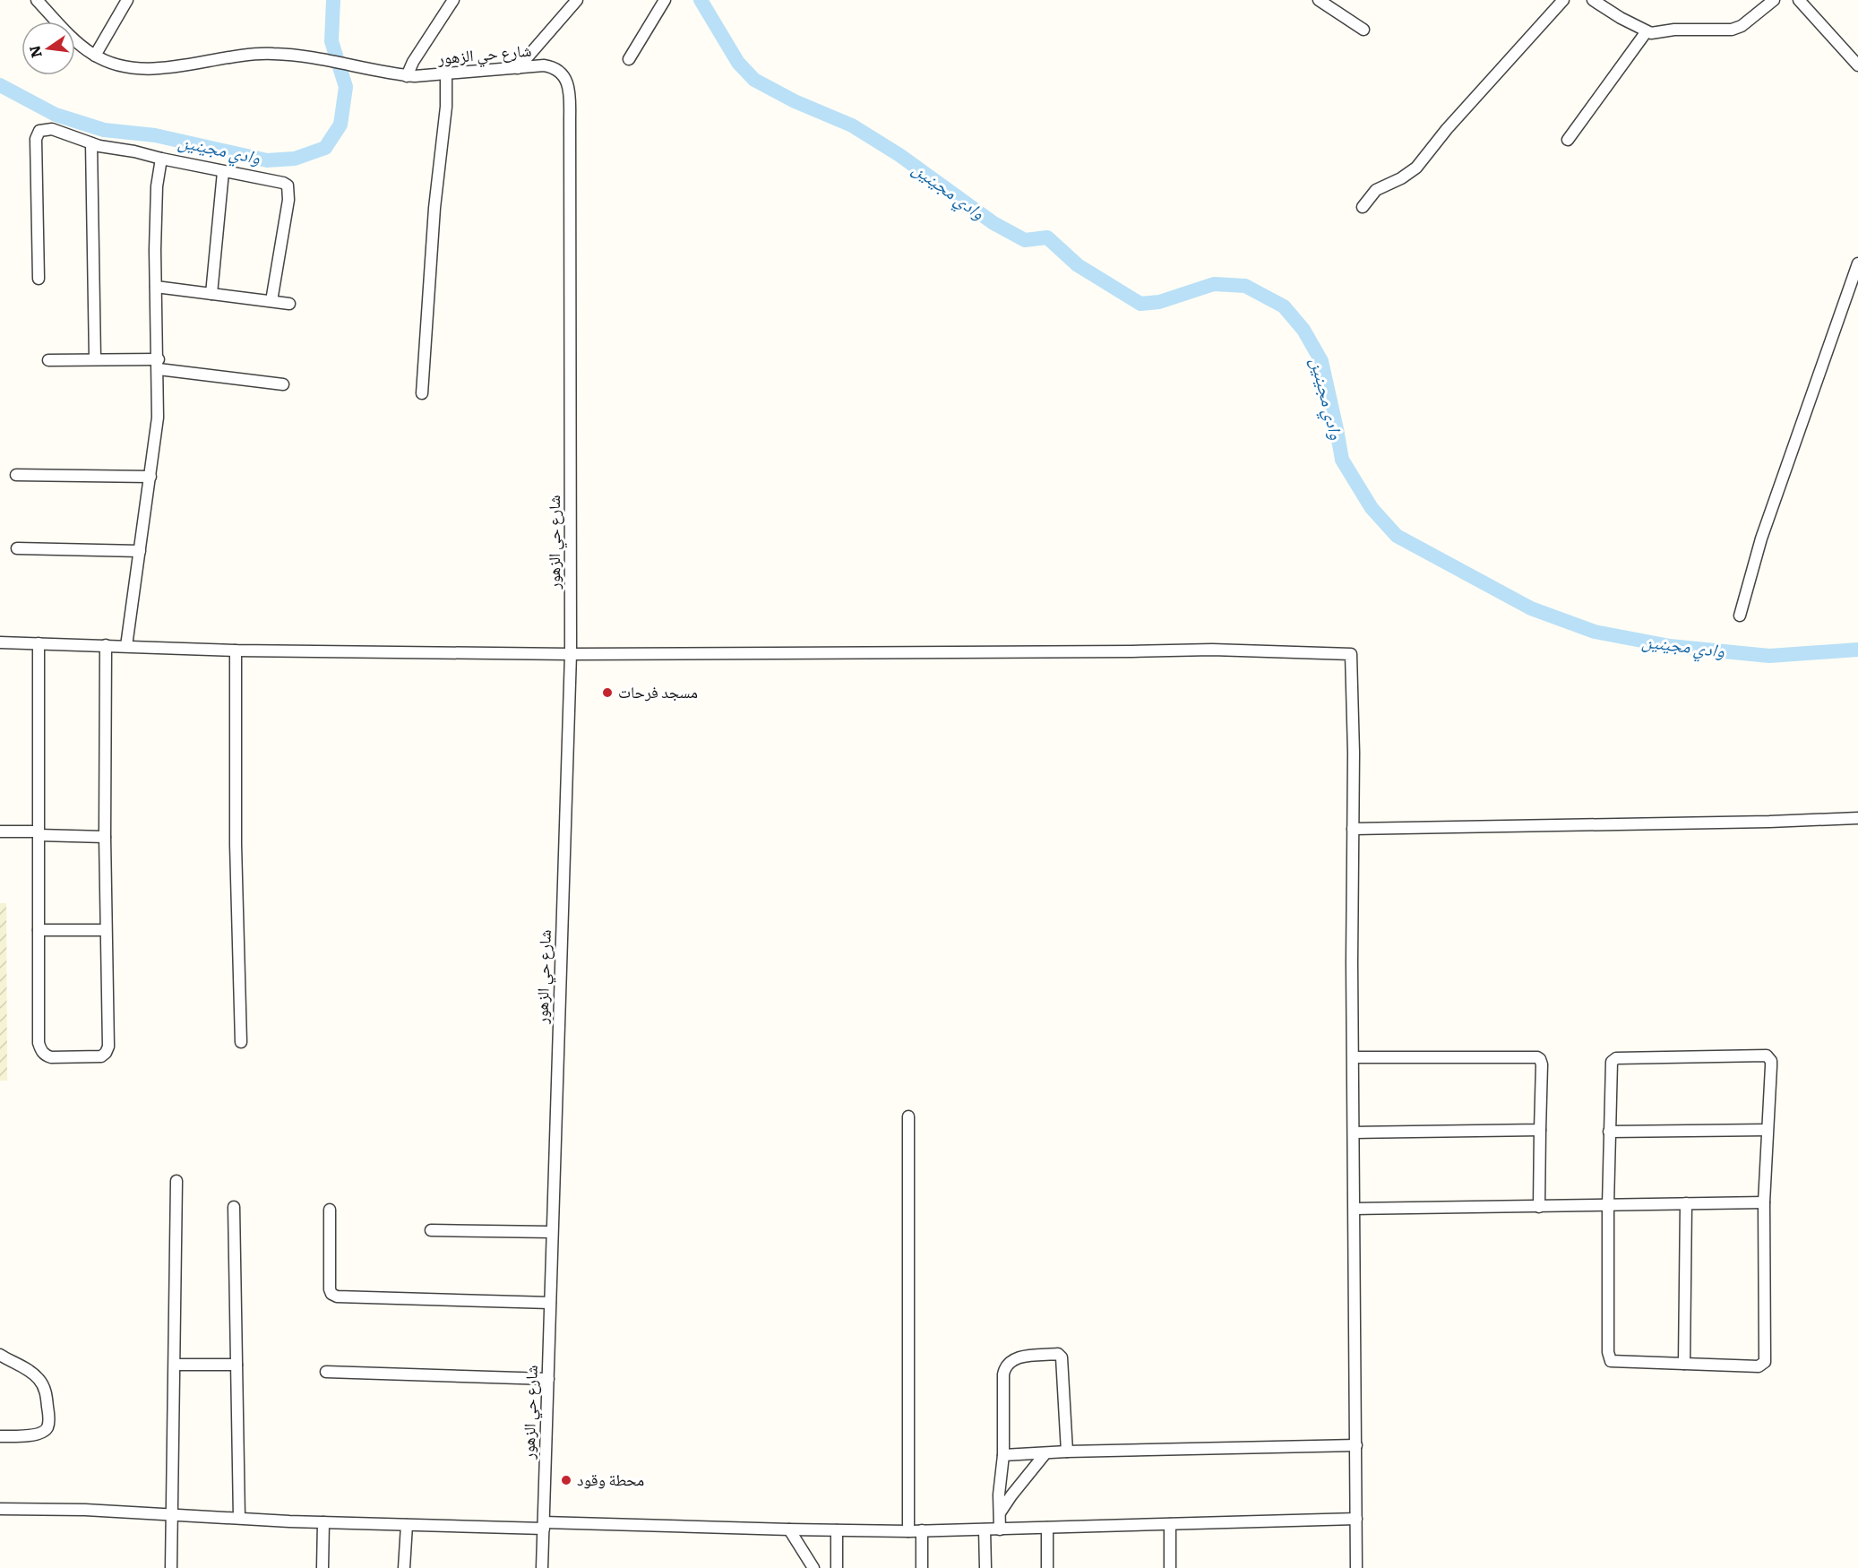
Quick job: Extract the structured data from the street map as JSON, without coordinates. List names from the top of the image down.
{
  "streets": {
    "street": ["شارع حي الزهور"]
  },
  "water": ["وادي مجينين"],
  "places": ["مسجد فرحات", "محطة وقود"],
  "north": "left"
}
